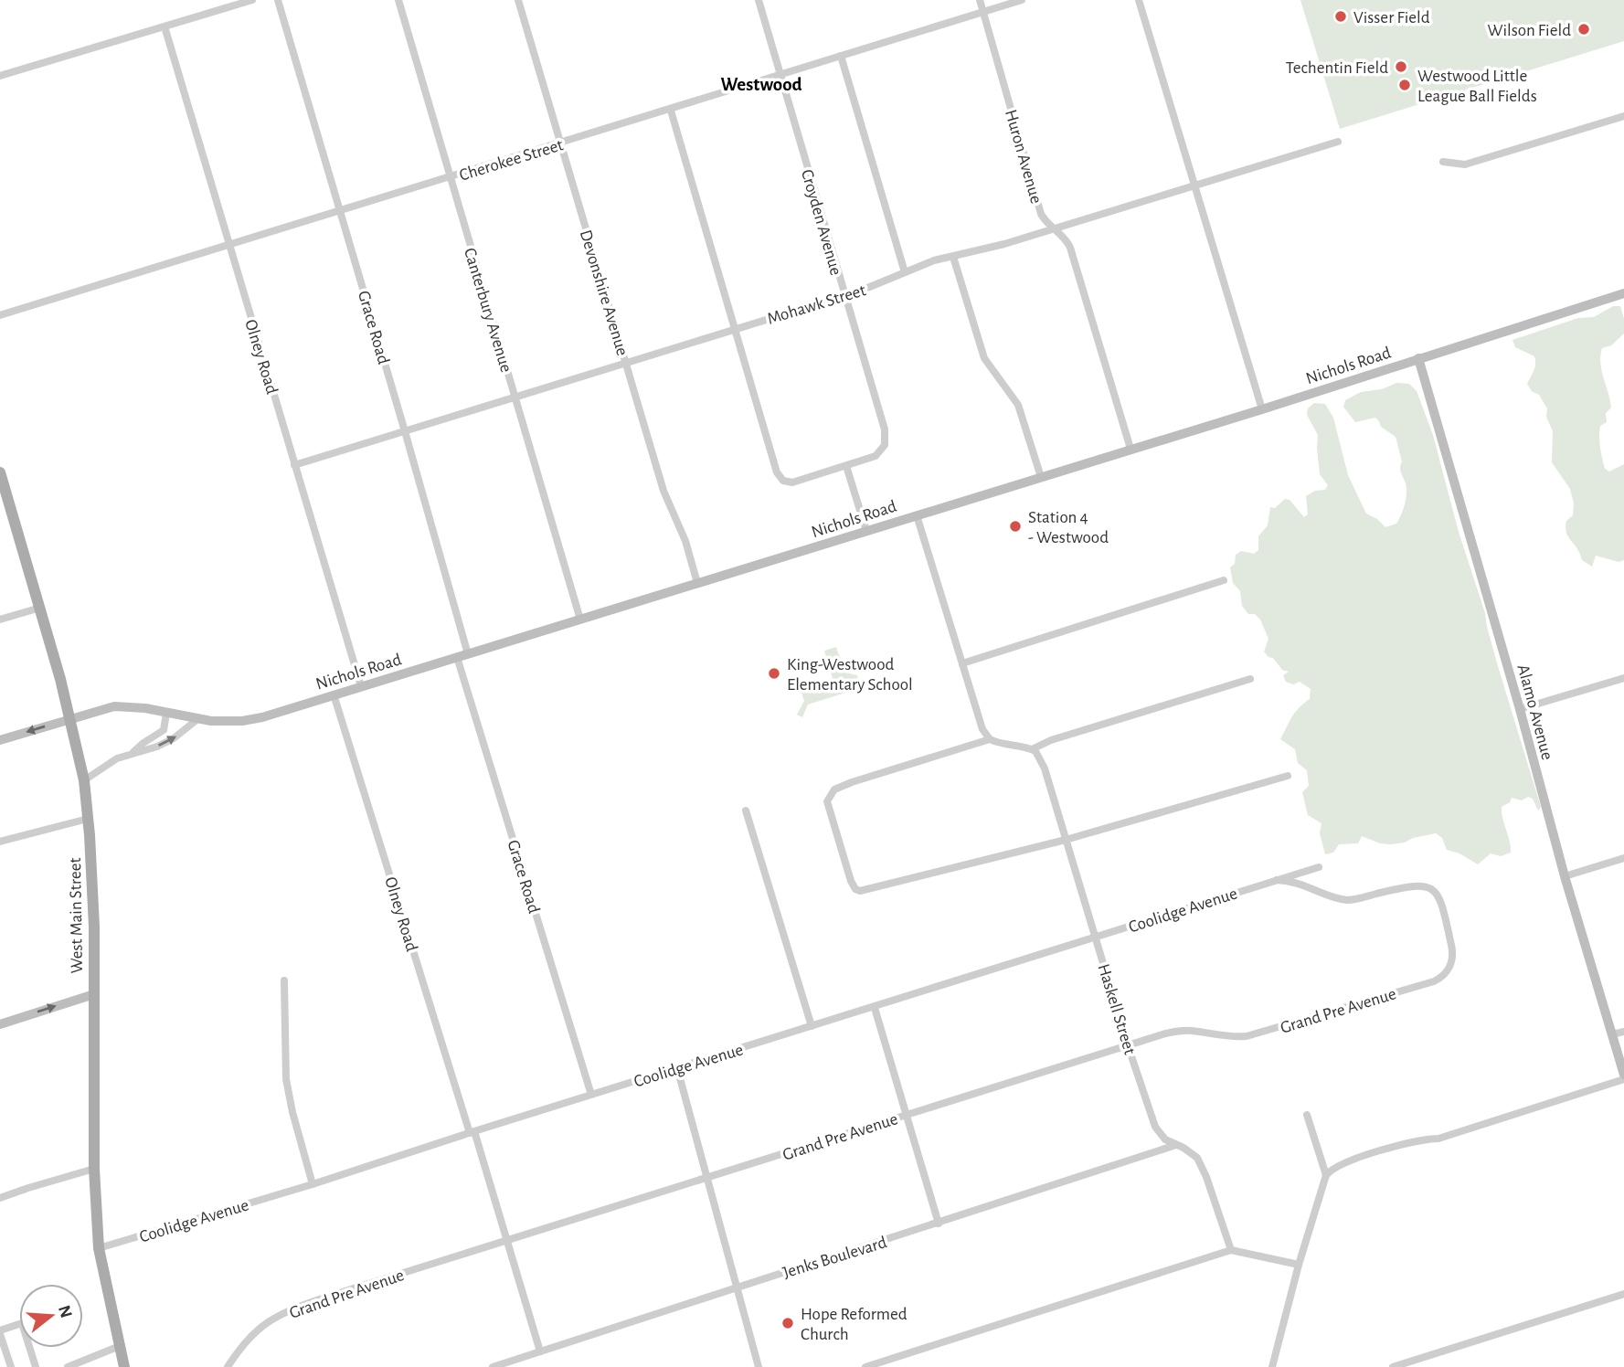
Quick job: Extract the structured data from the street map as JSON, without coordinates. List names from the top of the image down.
{
  "streets": {
    "main road": ["West Main Street"],
    "street": [
      "Huron Avenue",
      "Cherokee Street",
      "Croyden Avenue",
      "Devonshire Avenue",
      "Mohawk Street",
      "Canterbury Avenue",
      "Grace Road",
      "Olney Road",
      "Nichols Road",
      "Alamo Avenue",
      "Coolidge Avenue",
      "Haskell Street",
      "Grand Pre Avenue",
      "Jenks Boulevard"
    ]
  },
  "crossings": [
    ["Huron Avenue", "Cherokee Street"],
    ["Huron Avenue", "Mohawk Street"],
    ["Huron Avenue", "Nichols Road"],
    ["Cherokee Street", "Croyden Avenue"],
    ["Cherokee Street", "Devonshire Avenue"],
    ["Cherokee Street", "Canterbury Avenue"],
    ["Cherokee Street", "Grace Road"],
    ["Cherokee Street", "Olney Road"],
    ["Croyden Avenue", "Mohawk Street"],
    ["Devonshire Avenue", "Mohawk Street"],
    ["Devonshire Avenue", "Nichols Road"],
    ["Mohawk Street", "Canterbury Avenue"],
    ["Mohawk Street", "Grace Road"],
    ["Mohawk Street", "Olney Road"],
    ["Canterbury Avenue", "Nichols Road"],
    ["Grace Road", "Nichols Road"],
    ["Grace Road", "Coolidge Avenue"],
    ["Olney Road", "Nichols Road"],
    ["Olney Road", "Coolidge Avenue"],
    ["Olney Road", "Grand Pre Avenue"],
    ["Olney Road", "Jenks Boulevard"],
    ["Nichols Road", "Alamo Avenue"],
    ["Nichols Road", "West Main Street"],
    ["Coolidge Avenue", "West Main Street"],
    ["Coolidge Avenue", "Haskell Street"],
    ["Coolidge Avenue", "Grand Pre Avenue"],
    ["Haskell Street", "Grand Pre Avenue"],
    ["Haskell Street", "Jenks Boulevard"]
  ],
  "districts": ["Westwood"],
  "places": [
    "Visser Field",
    "Wilson Field",
    "Techentin Field",
    "Westwood Little League Ball Fields",
    "Station 4 - Westwood",
    "King-Westwood Elementary School",
    "Hope Reformed Church"
  ],
  "north": "right"
}
